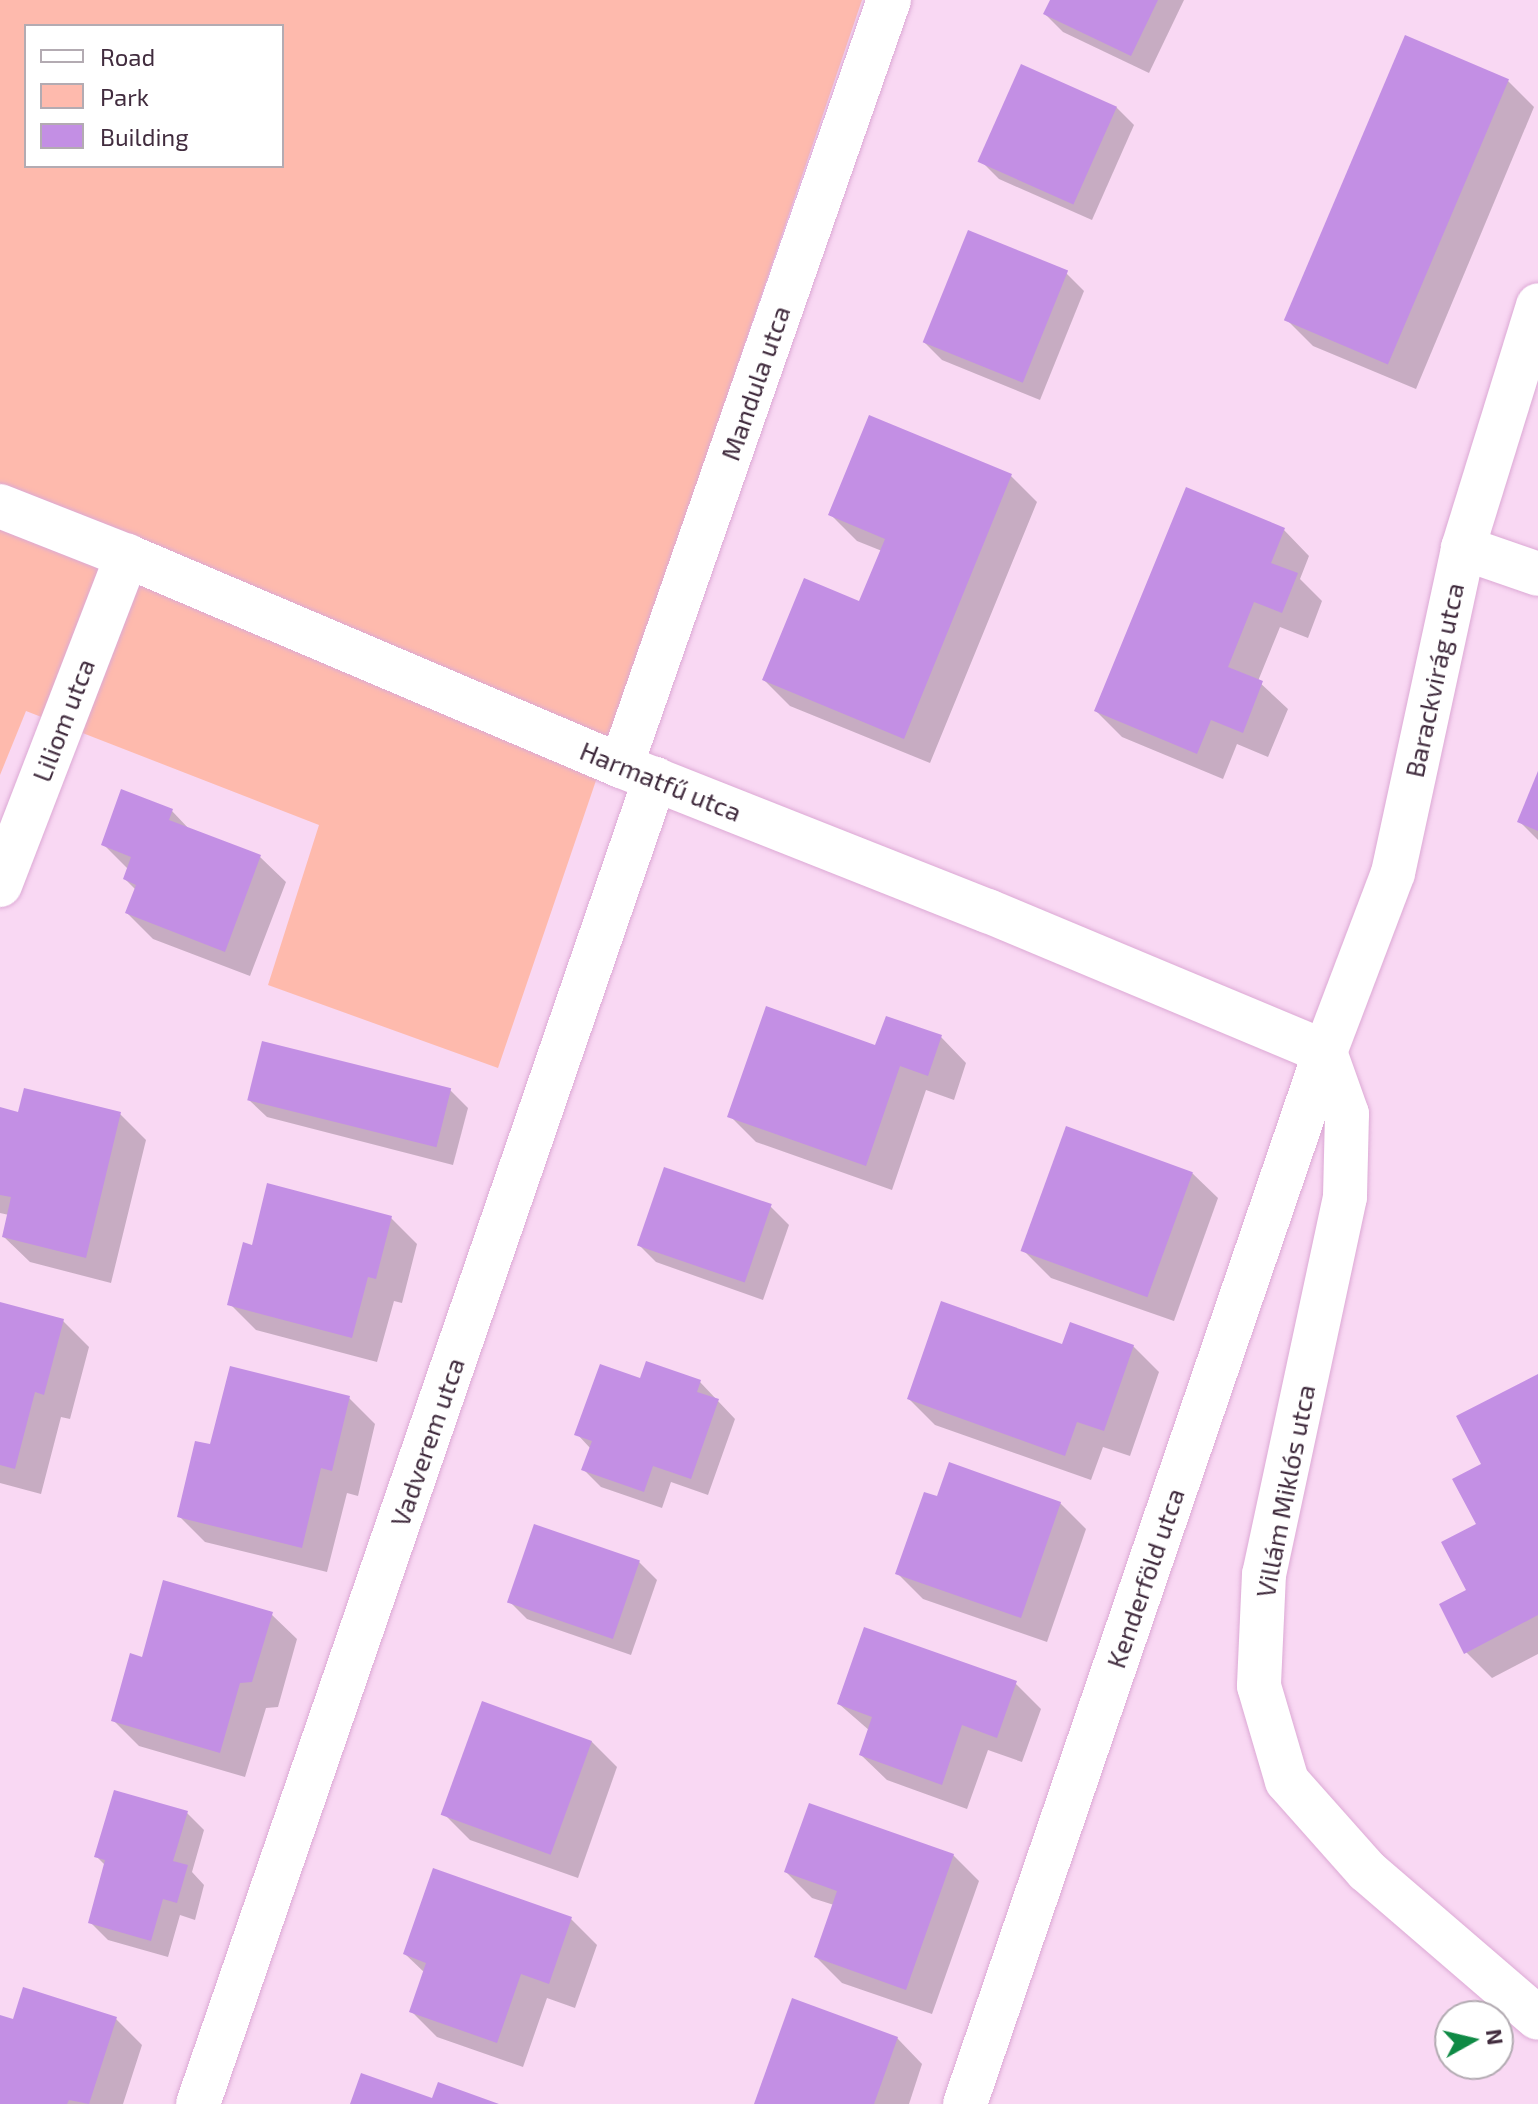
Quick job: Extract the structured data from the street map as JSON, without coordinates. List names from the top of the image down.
{
  "streets": {
    "street": [
      "Mandula utca",
      "Barackvirág utca",
      "Liliom utca",
      "Harmatfű utca",
      "Vadverem utca",
      "Villám Miklós utca",
      "Kenderföld utca"
    ]
  },
  "crossings": [
    ["Mandula utca", "Harmatfű utca"],
    ["Mandula utca", "Vadverem utca"],
    ["Barackvirág utca", "Harmatfű utca"],
    ["Barackvirág utca", "Villám Miklós utca"],
    ["Barackvirág utca", "Kenderföld utca"],
    ["Liliom utca", "Harmatfű utca"],
    ["Harmatfű utca", "Vadverem utca"],
    ["Harmatfű utca", "Villám Miklós utca"],
    ["Harmatfű utca", "Kenderföld utca"],
    ["Villám Miklós utca", "Kenderföld utca"]
  ],
  "legend": ["Road", "Park", "Building"],
  "north": "right"
}
